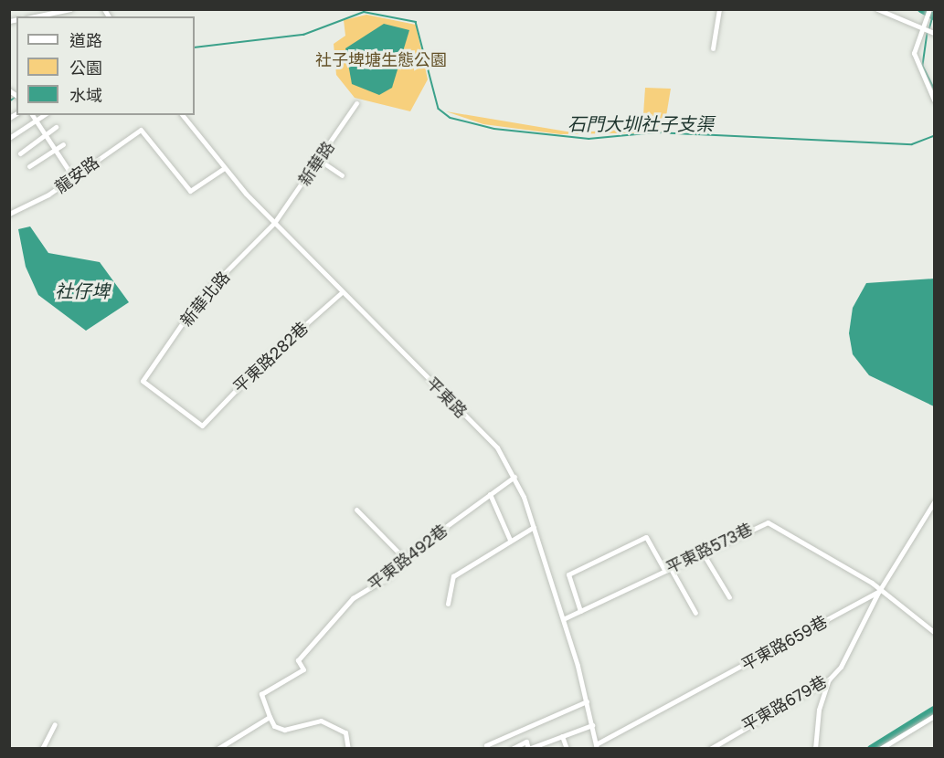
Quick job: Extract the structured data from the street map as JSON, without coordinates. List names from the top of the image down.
{
  "streets": {
    "street": [
      "新華路",
      "龍安路",
      "新華北路",
      "平東路282巷",
      "平東路",
      "平東路573巷",
      "平東路492巷",
      "平東路659巷",
      "平東路679巷"
    ]
  },
  "crossings": [
    ["新華路", "新華北路"],
    ["新華路", "平東路"],
    ["龍安路", "平東路"],
    ["新華北路", "平東路282巷"],
    ["新華北路", "平東路"],
    ["平東路282巷", "平東路"],
    ["平東路", "平東路573巷"],
    ["平東路", "平東路492巷"],
    ["平東路", "平東路659巷"],
    ["平東路573巷", "平東路659巷"],
    ["平東路573巷", "平東路679巷"],
    ["平東路659巷", "平東路679巷"]
  ],
  "water": ["石門大圳社子支渠", "社仔埤"],
  "parks": ["社子埤塘生態公園"],
  "legend": ["道路", "公園", "水域"]
}
